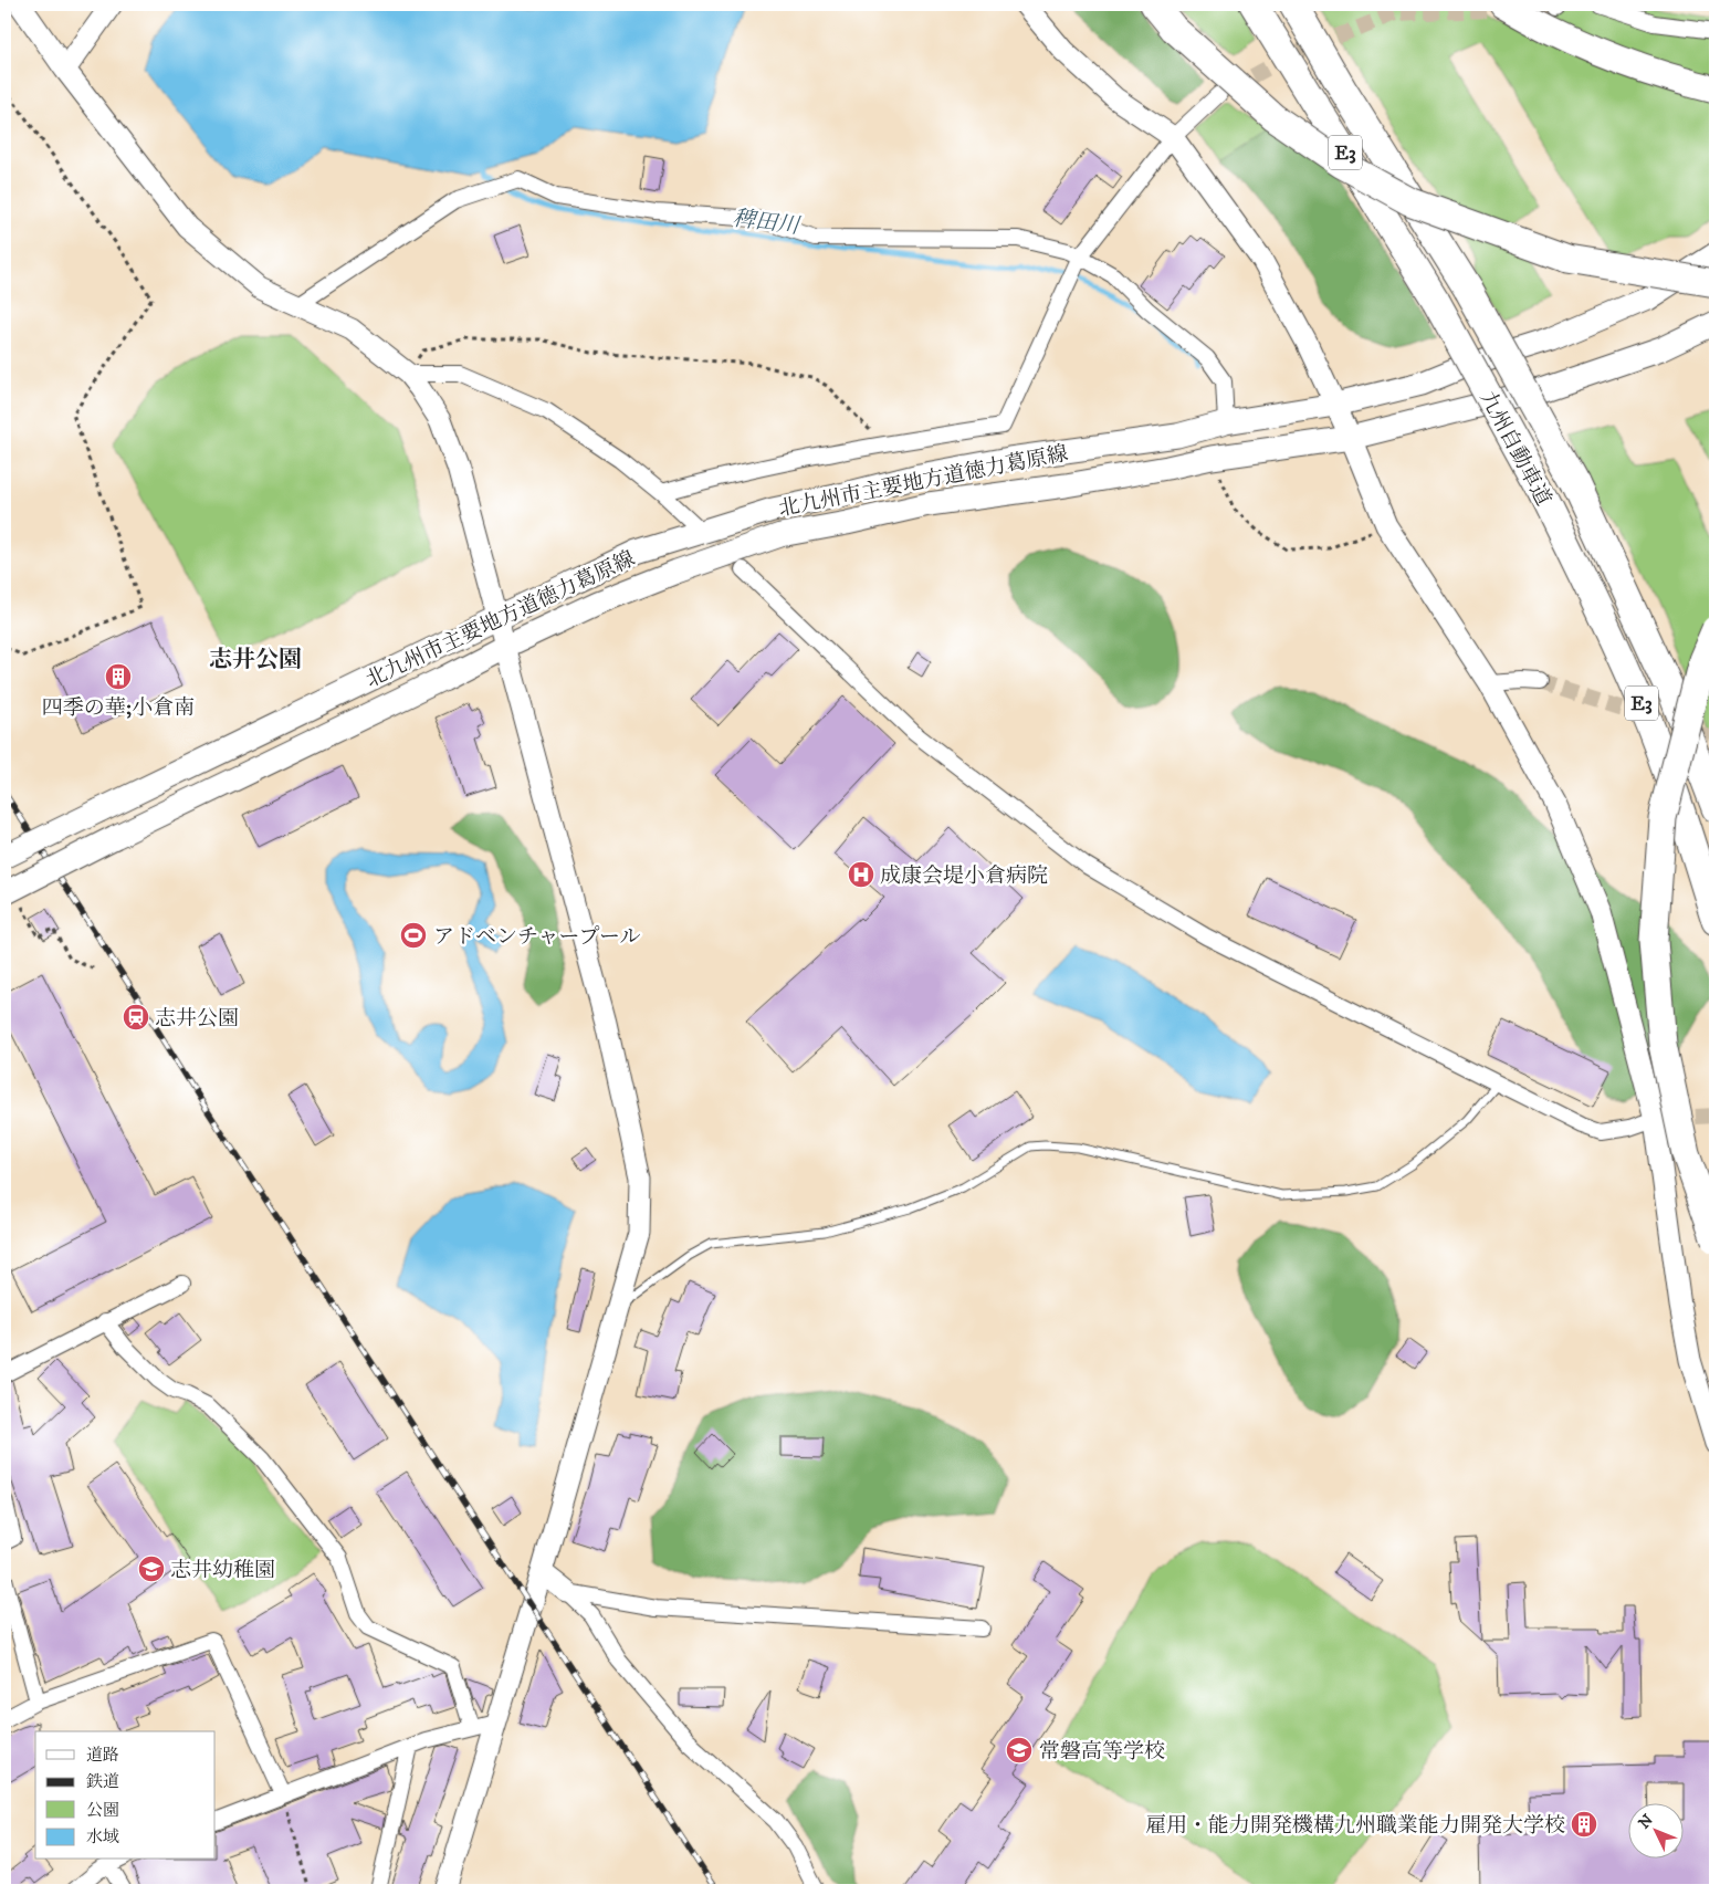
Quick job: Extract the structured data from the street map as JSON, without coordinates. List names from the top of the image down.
{
  "streets": {
    "highway": ["E3", "九州自動車道"],
    "main road": ["北九州市主要地方道徳力葛原線"]
  },
  "districts": ["志井公園"],
  "water": ["稗田川"],
  "places": {
    "building": ["四季の華;小倉南", "雇用・能力開発機構九州職業能力開発大学校"],
    "hospital": ["成康会堤小倉病院"],
    "sports": ["アドベンチャープール"],
    "station": ["志井公園"],
    "school or university": ["志井幼稚園", "常磐高等学校"]
  },
  "legend": [
    "道路",
    "鉄道",
    "公園",
    "水域"
  ],
  "north": "top left"
}
